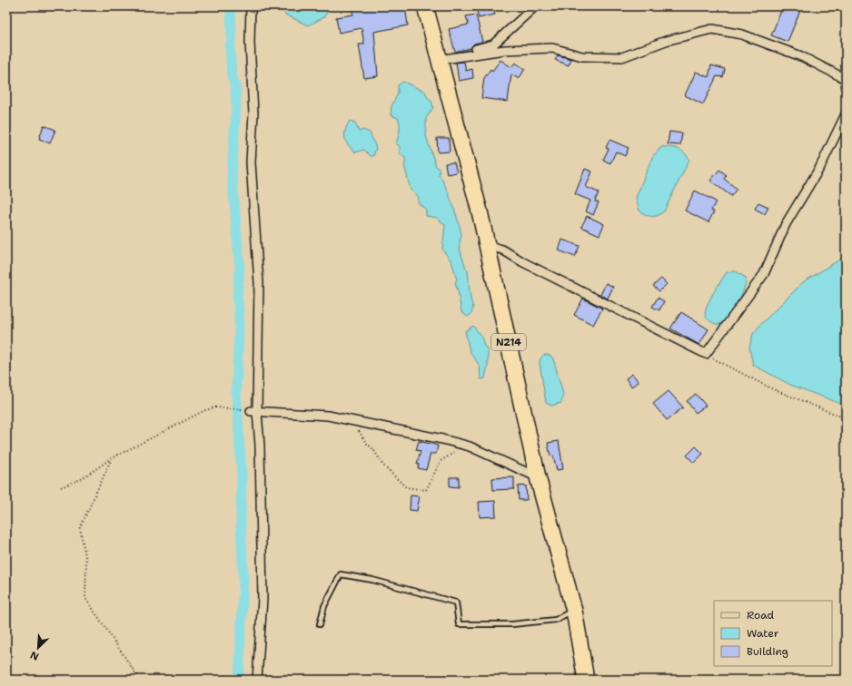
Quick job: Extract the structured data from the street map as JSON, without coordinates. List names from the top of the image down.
{
  "streets": {
    "highway": ["N214"]
  },
  "legend": ["Road", "Water", "Building"],
  "north": "bottom left"
}
